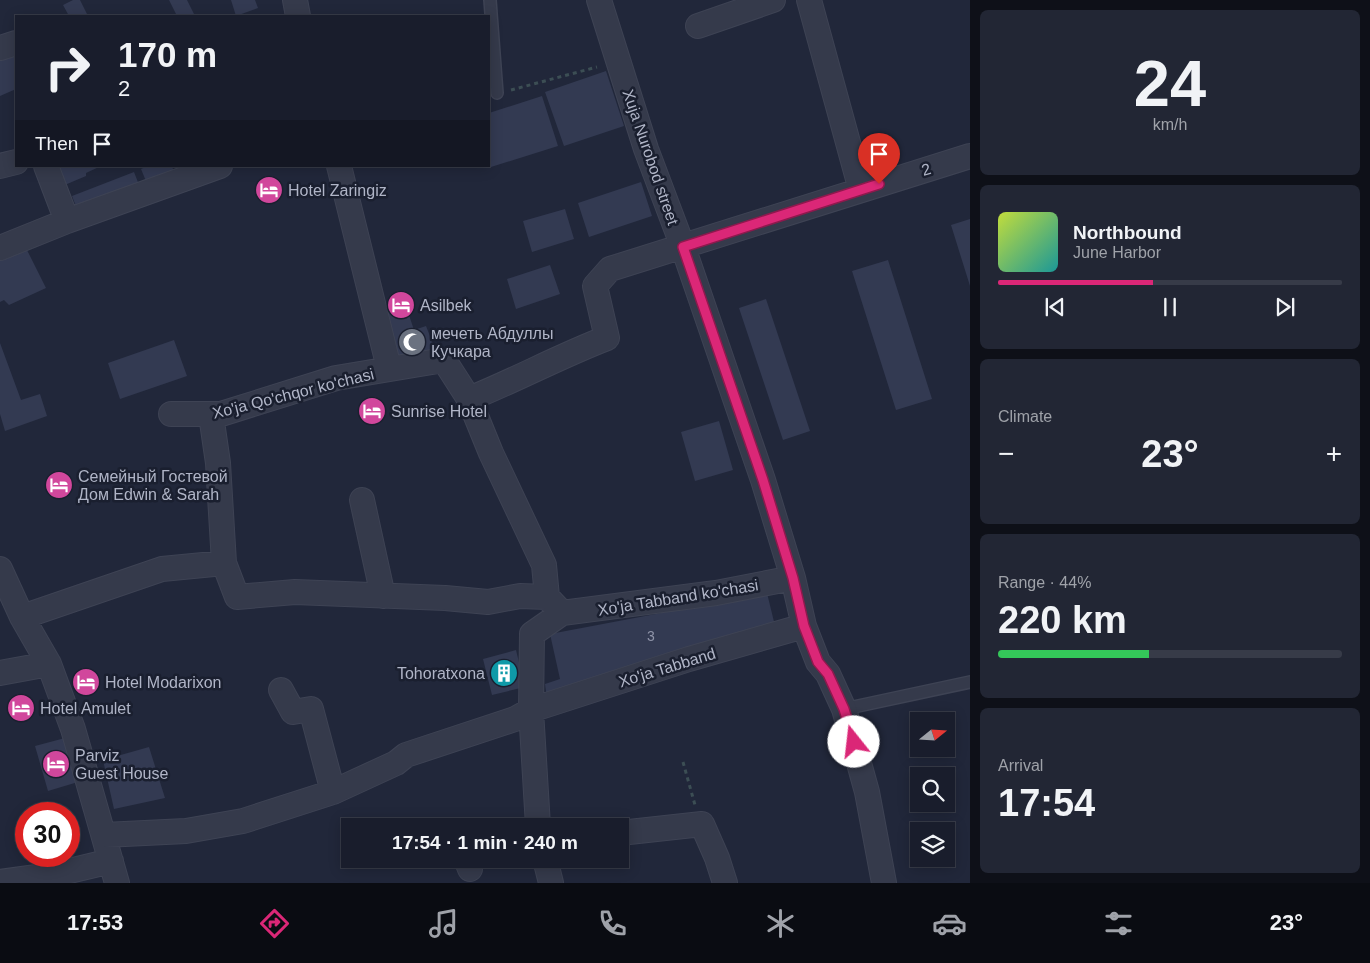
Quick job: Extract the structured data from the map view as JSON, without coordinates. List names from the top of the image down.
{
  "streets": {
    "street": [
      "Xuja Nurobod street",
      "2",
      "Xo'ja Qo'chqor ko'chasi",
      "Xo'ja Tabband ko'chasi",
      "Xo'ja Tabband"
    ]
  },
  "crossings": [
    ["Xuja Nurobod street", "2"],
    ["Xuja Nurobod street", "Xo'ja Tabband ko'chasi"],
    ["Xuja Nurobod street", "Xo'ja Tabband"],
    ["2", "Xo'ja Qo'chqor ko'chasi"]
  ],
  "places": {
    "hotel": [
      "Hotel Zaringiz",
      "Asilbek",
      "Sunrise Hotel",
      "Семейный Гостевой Дом Edwin & Sarah",
      "Hotel Modarixon",
      "Hotel Amulet",
      "Parviz Guest House"
    ],
    "mosque": ["мечеть Абдуллы Кучкара"],
    "building": ["Tohoratxona"]
  },
  "house_numbers": ["3"],
  "north": "right",
  "page": {
    "tile": [
      ["24", "km/h"],
      "Climate",
      ["Range · 44%", "220 km"],
      ["Arrival", "17:54"]
    ],
    "turn": ["170 m", "2"],
    "then": "Then",
    "song": ["Northbound", "June Harbor"],
    "heat": ["−", "23°", "+"],
    "limit": "30",
    "trip": "17:54 · 1 min · 240 m",
    "tabs": ["17:53", "23°"]
  }
}
